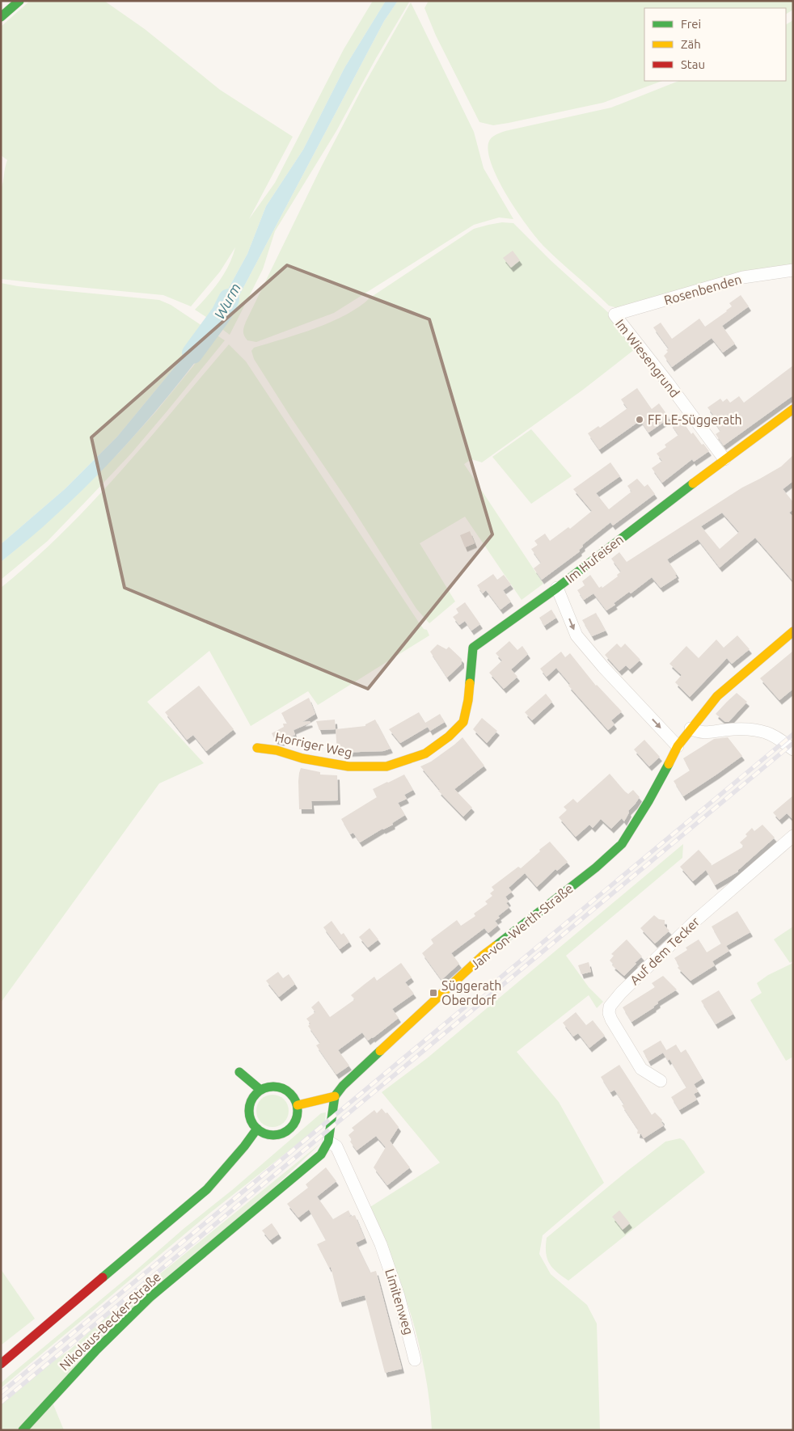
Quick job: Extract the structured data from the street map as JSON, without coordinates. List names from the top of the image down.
{
  "streets": {
    "main road": [
      "Im Hufeisen",
      "Horriger Weg",
      "Jan-von-Werth-Straße",
      "Nikolaus-Becker-Straße"
    ],
    "street": [
      "Rosenbenden",
      "Im Wiesengrund",
      "Auf dem Tecker",
      "Limitenweg"
    ]
  },
  "crossings": [
    ["Rosenbenden", "Im Wiesengrund"],
    ["Im Wiesengrund", "Im Hufeisen"],
    ["Im Hufeisen", "Horriger Weg"],
    ["Im Hufeisen", "Jan-von-Werth-Straße"],
    ["Jan-von-Werth-Straße", "Limitenweg"],
    ["Jan-von-Werth-Straße", "Nikolaus-Becker-Straße"],
    ["Limitenweg", "Nikolaus-Becker-Straße"]
  ],
  "one_way": ["Im Hufeisen"],
  "water": ["Wurm"],
  "places": {
    "other": ["FF LE-Süggerath"],
    "transit": ["Süggerath Oberdorf"]
  },
  "legend": ["Frei", "Zäh", "Stau"]
}
